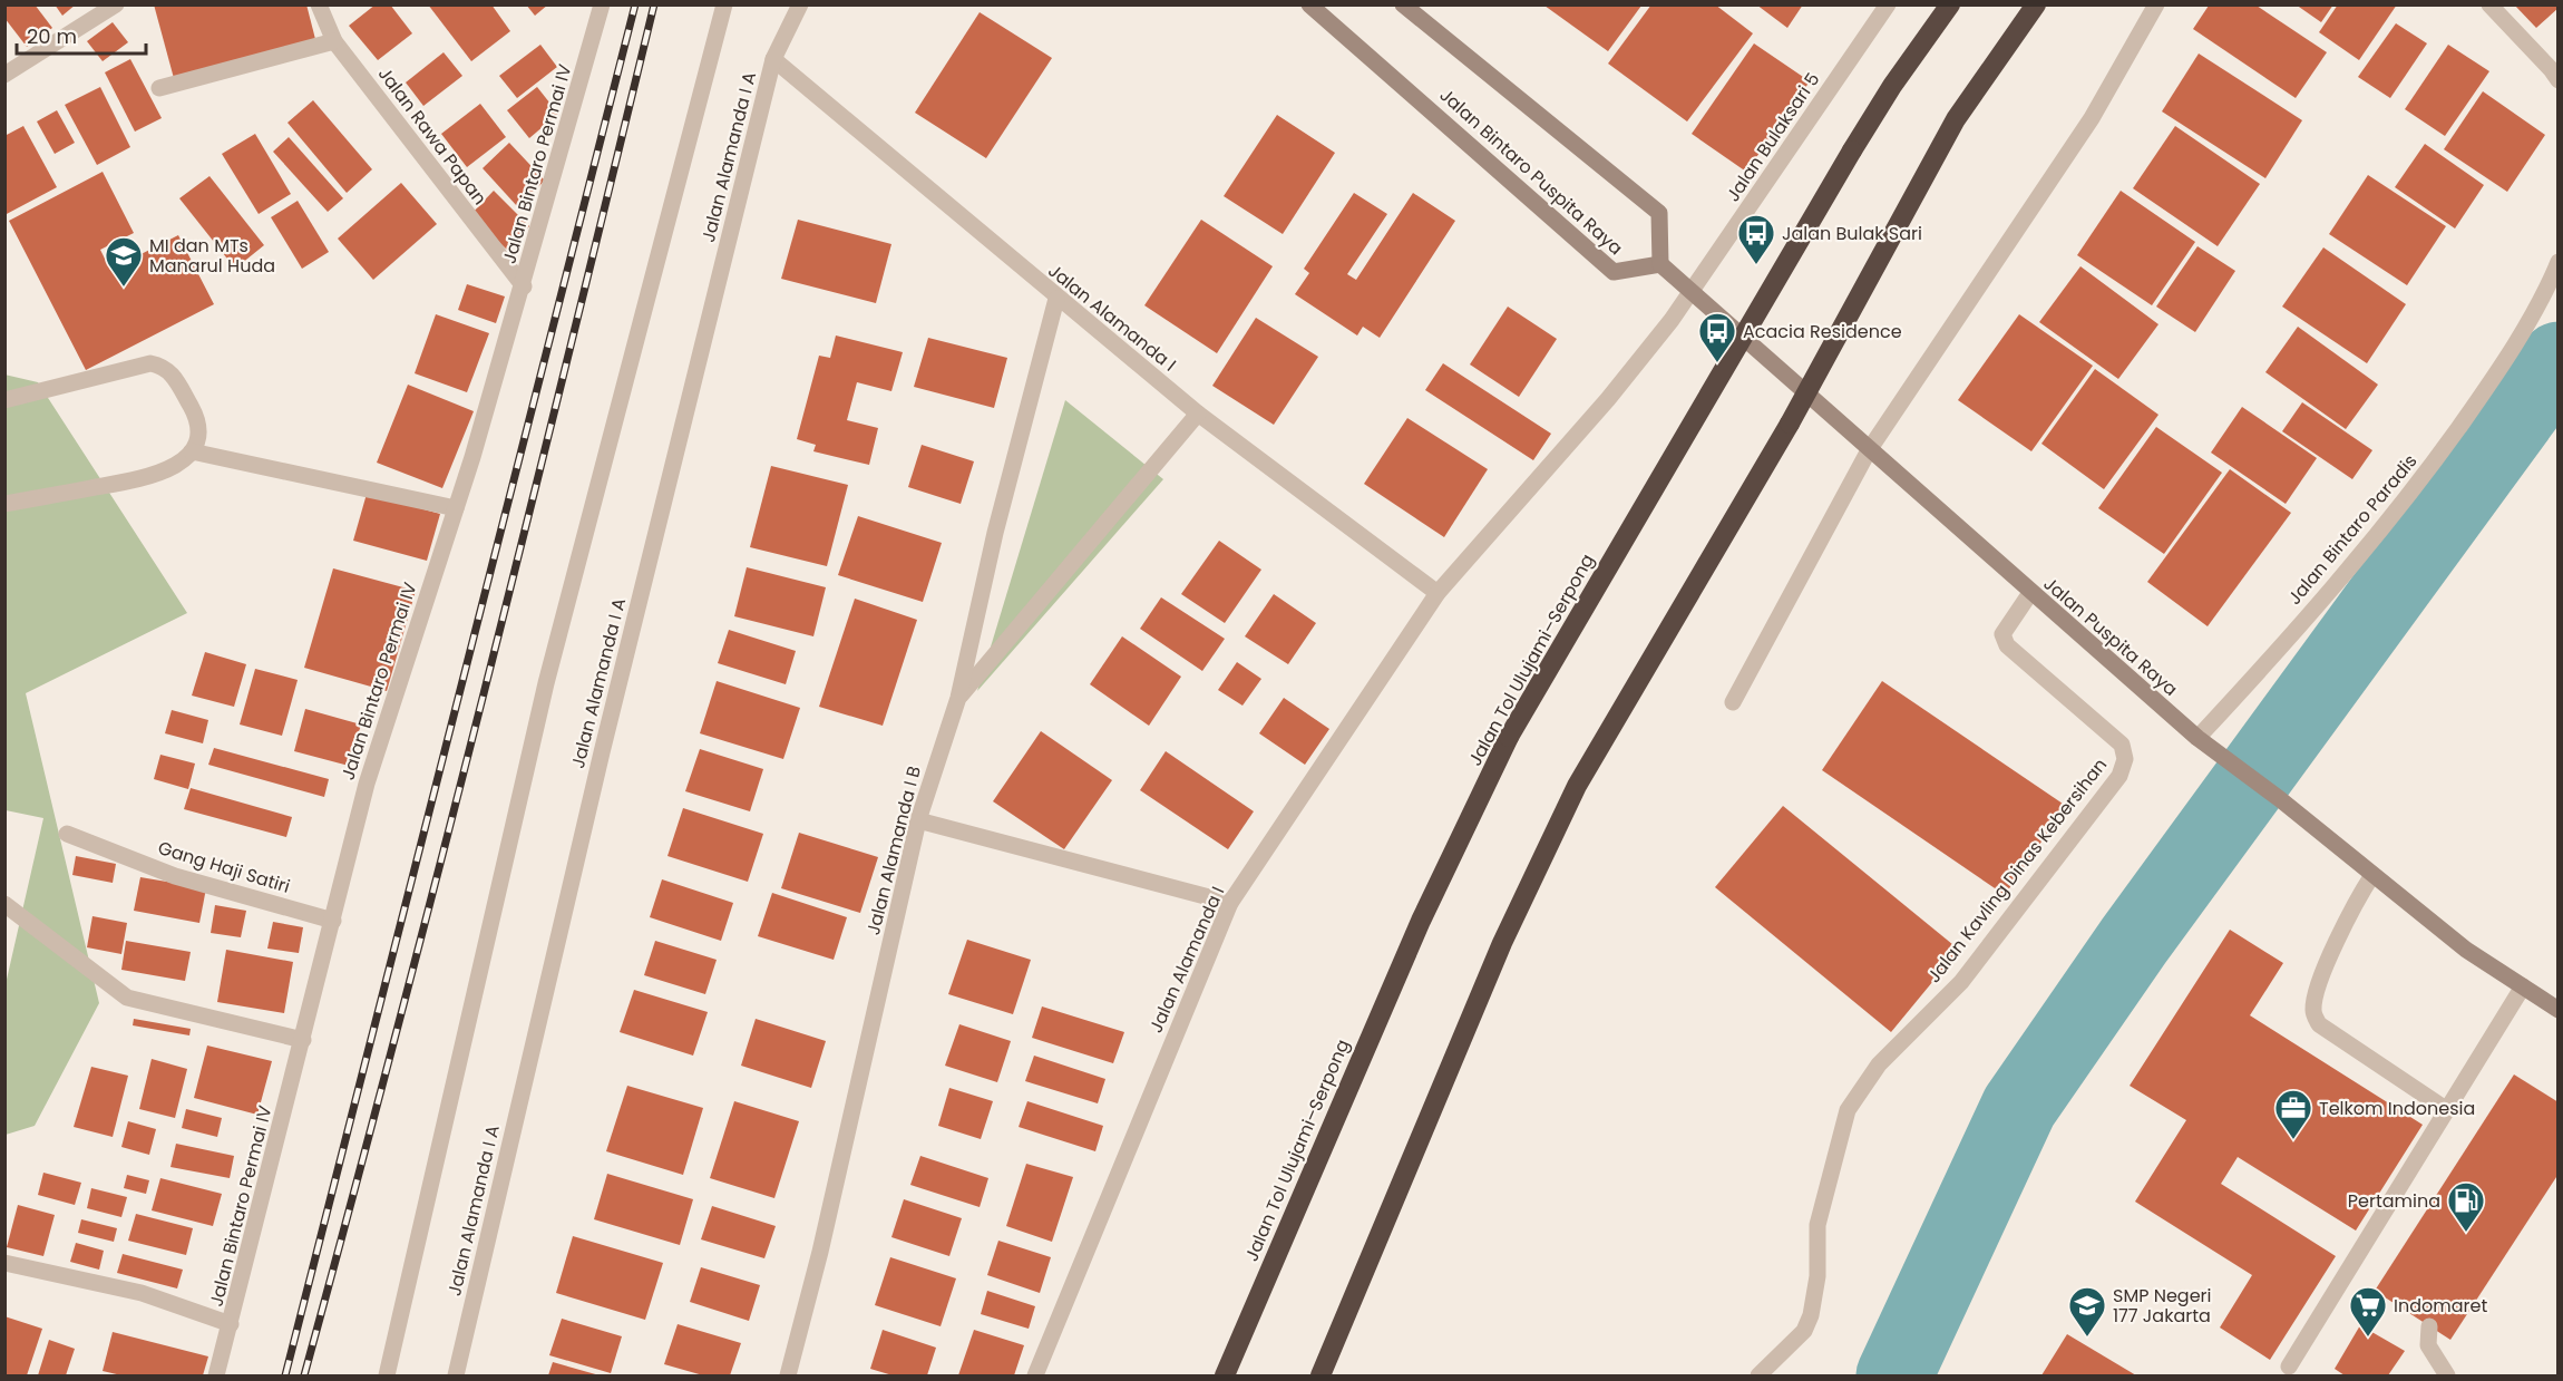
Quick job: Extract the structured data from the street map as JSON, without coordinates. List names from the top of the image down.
{
  "streets": {
    "highway": ["Jalan Tol Ulujami–Serpong"],
    "main road": ["Jalan Bintaro Puspita Raya", "Jalan Puspita Raya"],
    "street": [
      "Jalan Rawa Papan",
      "Jalan Bulaksari 5",
      "Jalan Alamanda I A",
      "Jalan Bintaro Permai IV",
      "Jalan Alamanda I",
      "Jalan Bintaro Paradis",
      "Jalan Alamanda I B",
      "Gang Haji Satiri",
      "Jalan Kavling Dinas Kebersihan"
    ]
  },
  "crossings": [
    ["Jalan Rawa Papan", "Jalan Bintaro Permai IV"],
    ["Jalan Bulaksari 5", "Jalan Alamanda I"],
    ["Jalan Bulaksari 5", "Jalan Puspita Raya"],
    ["Jalan Alamanda I A", "Jalan Alamanda I"],
    ["Jalan Bintaro Permai IV", "Gang Haji Satiri"],
    ["Jalan Bintaro Puspita Raya", "Jalan Puspita Raya"],
    ["Jalan Alamanda I", "Jalan Puspita Raya"],
    ["Jalan Alamanda I", "Jalan Alamanda I B"],
    ["Jalan Bintaro Paradis", "Jalan Puspita Raya"],
    ["Jalan Puspita Raya", "Jalan Kavling Dinas Kebersihan"]
  ],
  "places": {
    "bus stop": ["Jalan Bulak Sari", "Acacia Residence"],
    "school or university": ["MI dan MTs Manarul Huda", "SMP Negeri 177 Jakarta"],
    "office": ["Telkom Indonesia"],
    "fuel station": ["Pertamina"],
    "supermarket": ["Indomaret"]
  },
  "scale_bar": "20 m"
}
